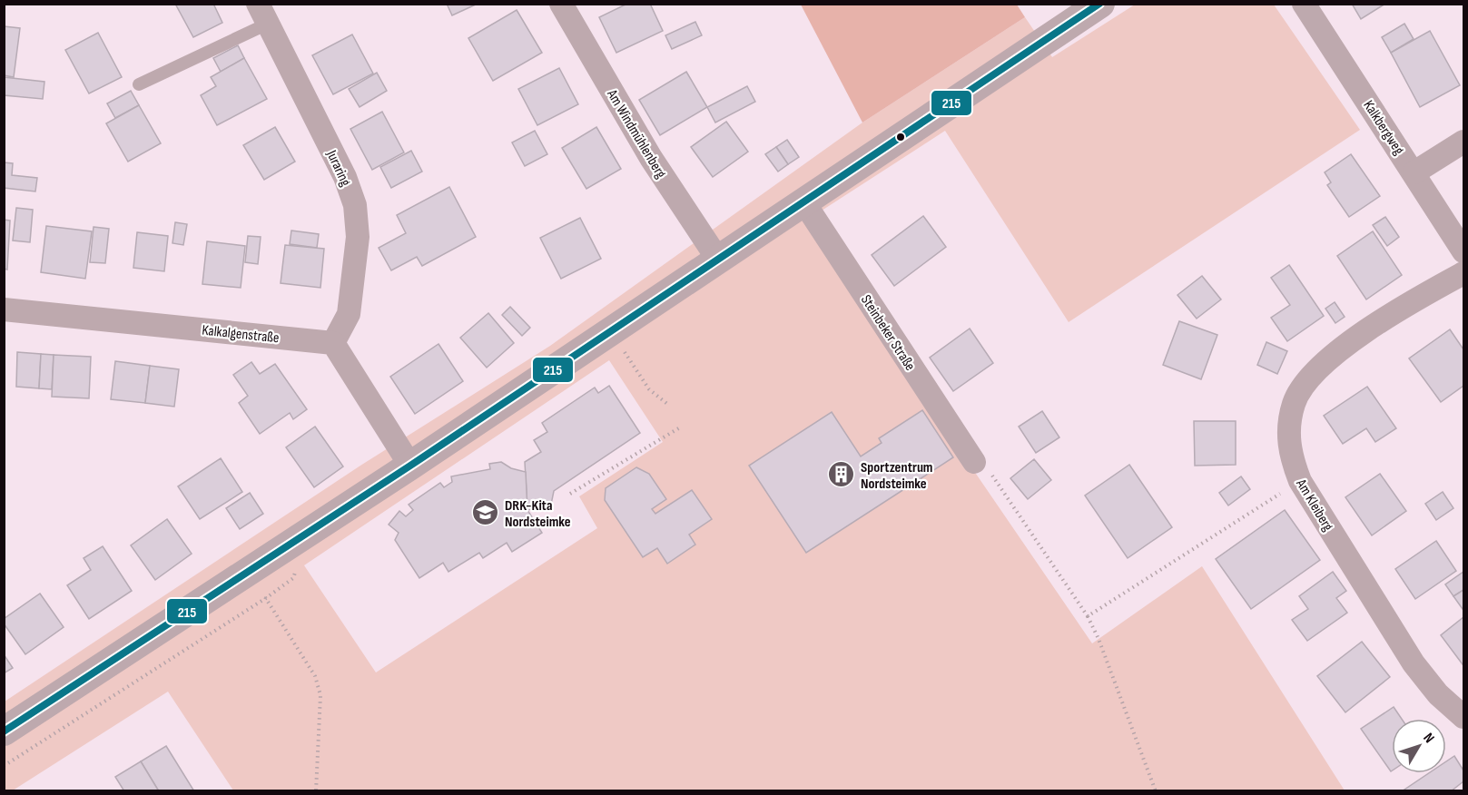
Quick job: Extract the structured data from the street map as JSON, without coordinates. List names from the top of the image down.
{
  "streets": {
    "street": [
      "Kalkbergweg",
      "Am Windmühlenberg",
      "Juraring",
      "Steinbeker Straße",
      "Kalkalgenstraße",
      "Am Kleiberg"
    ]
  },
  "crossings": [
    ["Juraring", "Kalkalgenstraße"]
  ],
  "places": {
    "building": ["Sportzentrum Nordsteimke"],
    "school or university": ["DRK-Kita Nordsteimke"]
  },
  "lines": ["transit line 215"],
  "north": "top right"
}
